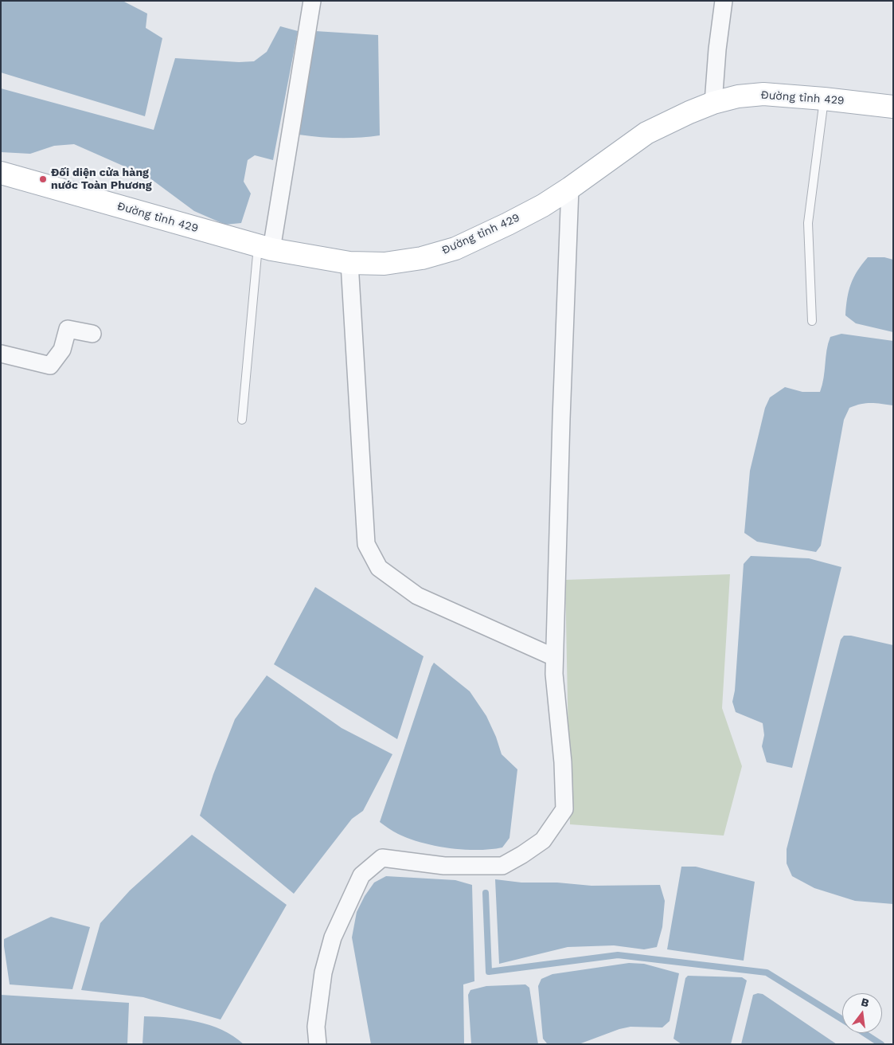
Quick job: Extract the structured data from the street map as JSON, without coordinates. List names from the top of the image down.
{
  "streets": {
    "main road": ["Đường tỉnh 429"]
  },
  "places": ["Đối diện cửa hàng nước Toàn Phương"],
  "north": "top"
}
